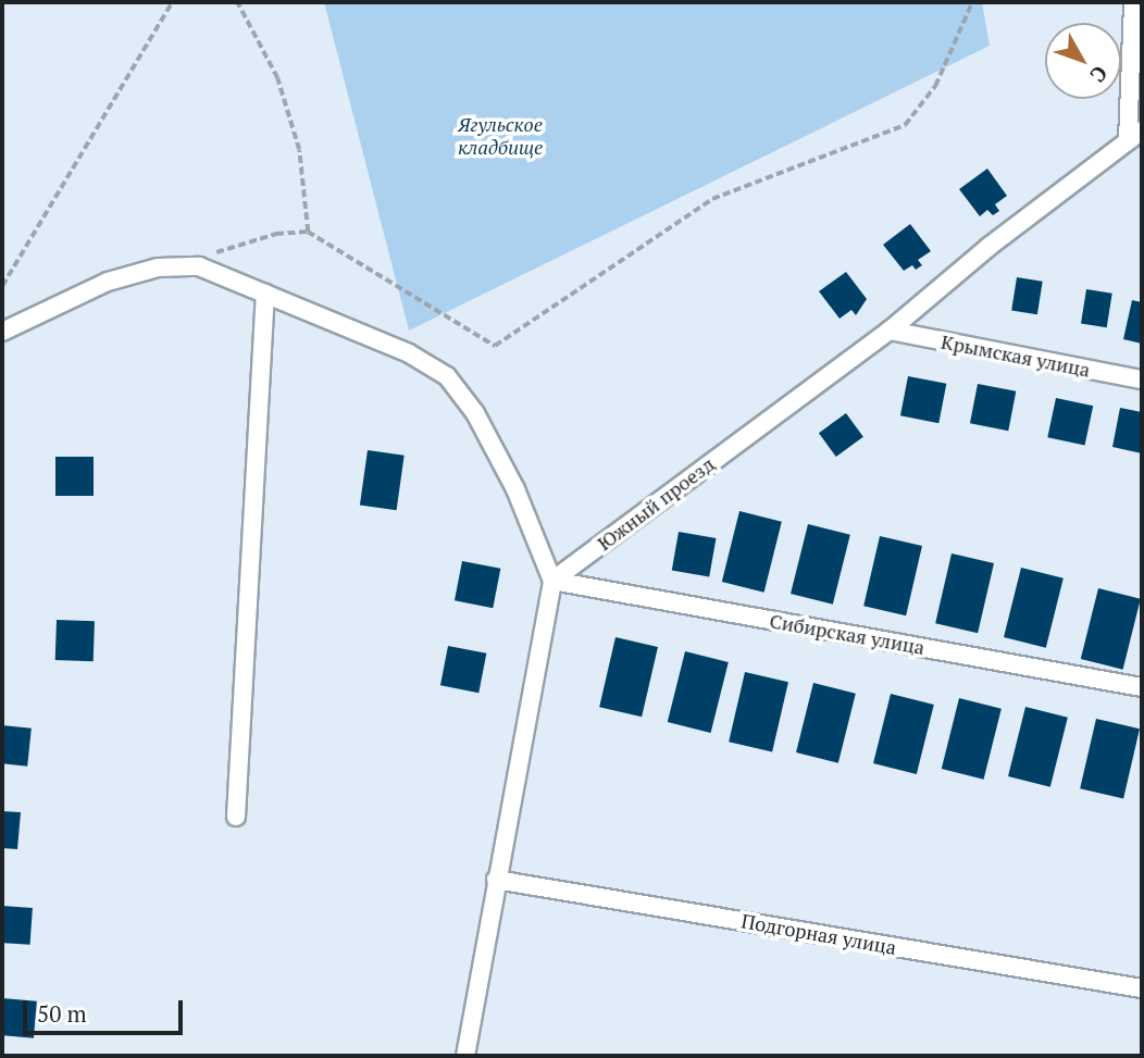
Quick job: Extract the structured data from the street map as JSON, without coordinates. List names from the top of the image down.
{
  "streets": {
    "street": [
      "Крымская улица",
      "Южный проезд",
      "Сибирская улица",
      "Подгорная улица"
    ]
  },
  "crossings": [
    ["Крымская улица", "Южный проезд"],
    ["Южный проезд", "Сибирская улица"]
  ],
  "parks": ["Ягульское кладбище"],
  "scale_bar": "50 m",
  "north": "bottom right"
}
